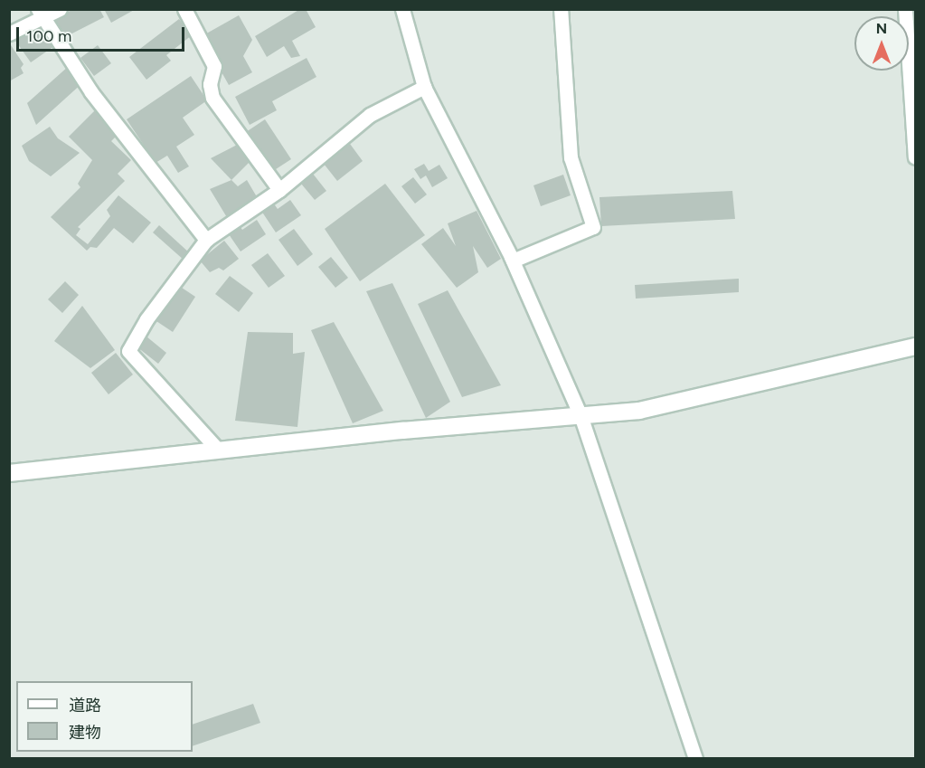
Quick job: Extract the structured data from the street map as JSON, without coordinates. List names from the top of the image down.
{
  "legend": ["道路", "建物"],
  "scale_bar": "100 m",
  "north": "top"
}
